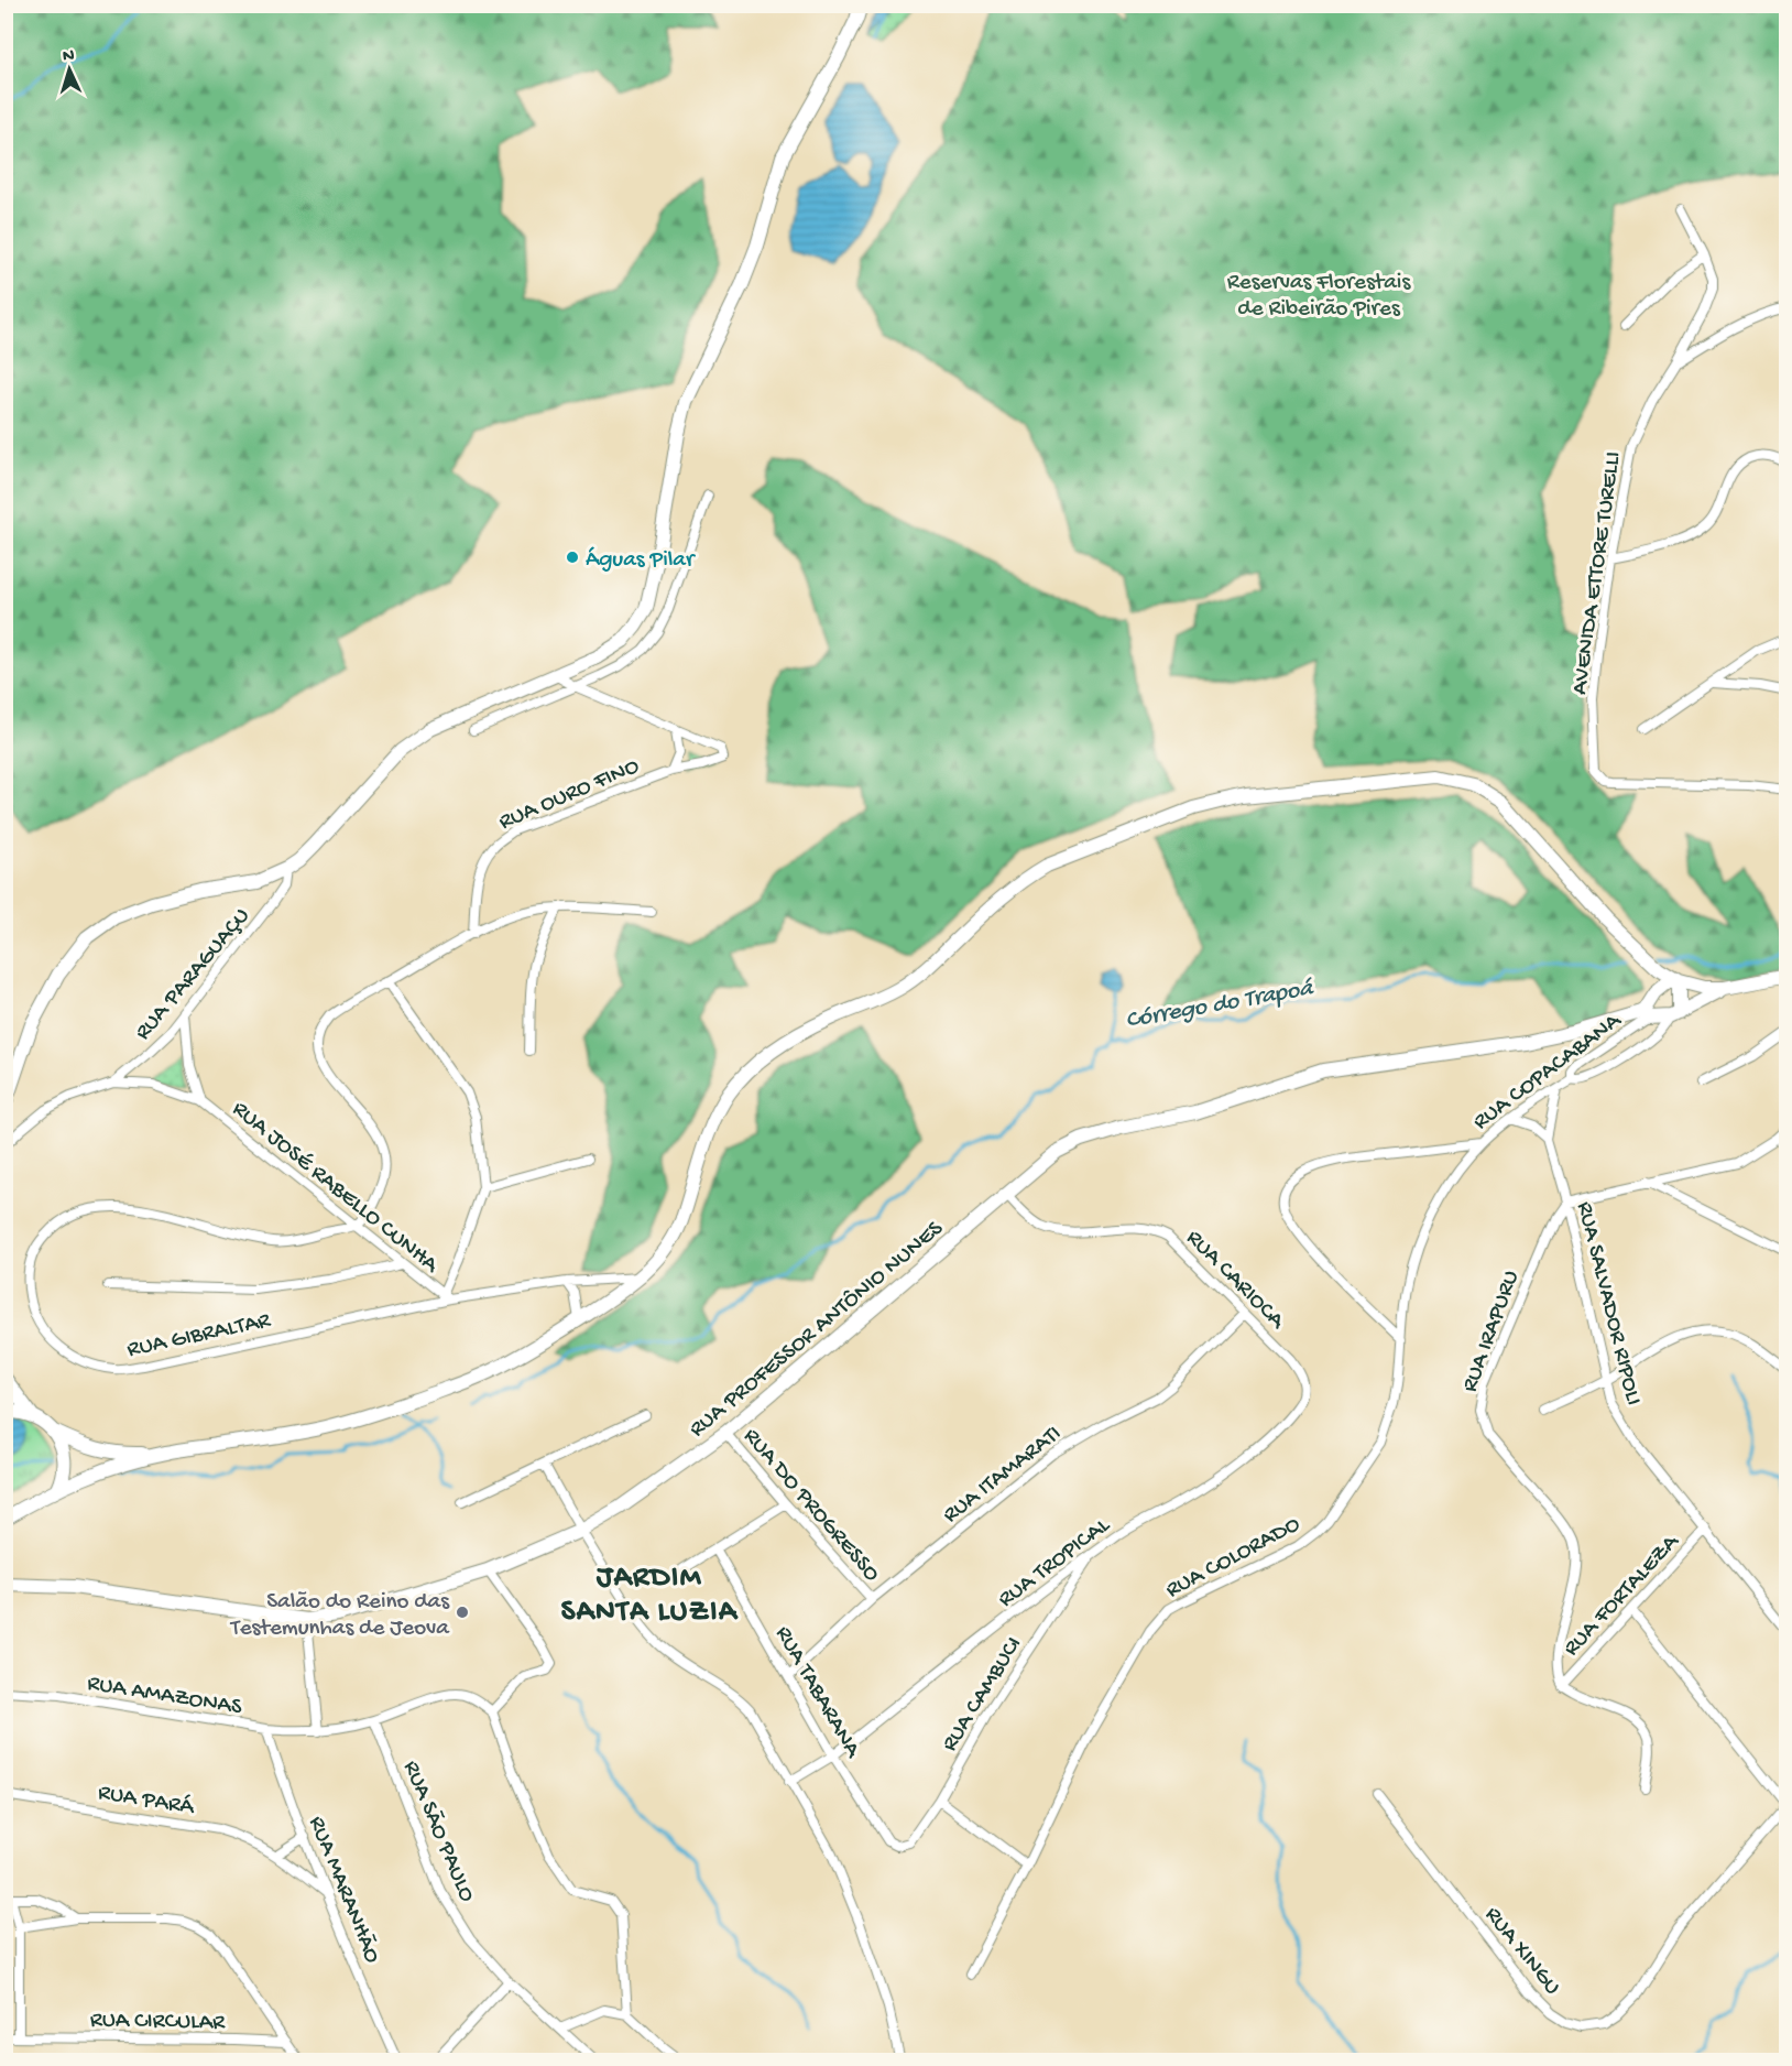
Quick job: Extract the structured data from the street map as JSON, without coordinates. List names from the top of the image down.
{
  "streets": {
    "main road": ["RUA PROFESSOR ANTÔNIO NUNES"],
    "street": [
      "AVENIDA ETTORE TURELLI",
      "RUA OURO FINO",
      "RUA PARAGUAÇU",
      "RUA COPACABANA",
      "RUA JOSÉ RABELLO CUNHA",
      "RUA CARIOCA",
      "RUA SALVADOR RIPOLI",
      "RUA IRAPURU",
      "RUA GIBRALTAR",
      "RUA ITAMARATI",
      "RUA DO PROGRESSO",
      "RUA COLORADO",
      "RUA TROPICAL",
      "RUA FORTALEZA",
      "RUA TABARANA",
      "RUA AMAZONAS",
      "RUA CAMBUCI",
      "RUA PARÁ",
      "RUA SÃO PAULO",
      "RUA MARANHÃO",
      "RUA XINGU",
      "RUA CIRCULAR"
    ]
  },
  "crossings": [
    ["RUA PARAGUAÇU", "RUA JOSÉ RABELLO CUNHA"],
    ["RUA COPACABANA", "RUA SALVADOR RIPOLI"],
    ["RUA COPACABANA", "RUA PROFESSOR ANTÔNIO NUNES"],
    ["RUA COPACABANA", "RUA COLORADO"],
    ["RUA JOSÉ RABELLO CUNHA", "RUA GIBRALTAR"],
    ["RUA CARIOCA", "RUA PROFESSOR ANTÔNIO NUNES"],
    ["RUA CARIOCA", "RUA ITAMARATI"],
    ["RUA CARIOCA", "RUA TROPICAL"],
    ["RUA SALVADOR RIPOLI", "RUA IRAPURU"],
    ["RUA SALVADOR RIPOLI", "RUA FORTALEZA"],
    ["RUA PROFESSOR ANTÔNIO NUNES", "RUA DO PROGRESSO"],
    ["RUA IRAPURU", "RUA FORTALEZA"],
    ["RUA ITAMARATI", "RUA DO PROGRESSO"],
    ["RUA ITAMARATI", "RUA TABARANA"],
    ["RUA TROPICAL", "RUA TABARANA"],
    ["RUA TROPICAL", "RUA CAMBUCI"],
    ["RUA TABARANA", "RUA CAMBUCI"],
    ["RUA AMAZONAS", "RUA SÃO PAULO"],
    ["RUA AMAZONAS", "RUA MARANHÃO"],
    ["RUA PARÁ", "RUA MARANHÃO"]
  ],
  "districts": ["JARDIM SANTA LUZIA"],
  "water": ["Córrego do Trapoá"],
  "parks": ["Reservas Florestais de Ribeirão Pires"],
  "places": ["Águas Pilar", "Salão do Reino das Testemunhas de Jeova"],
  "north": "top"
}
